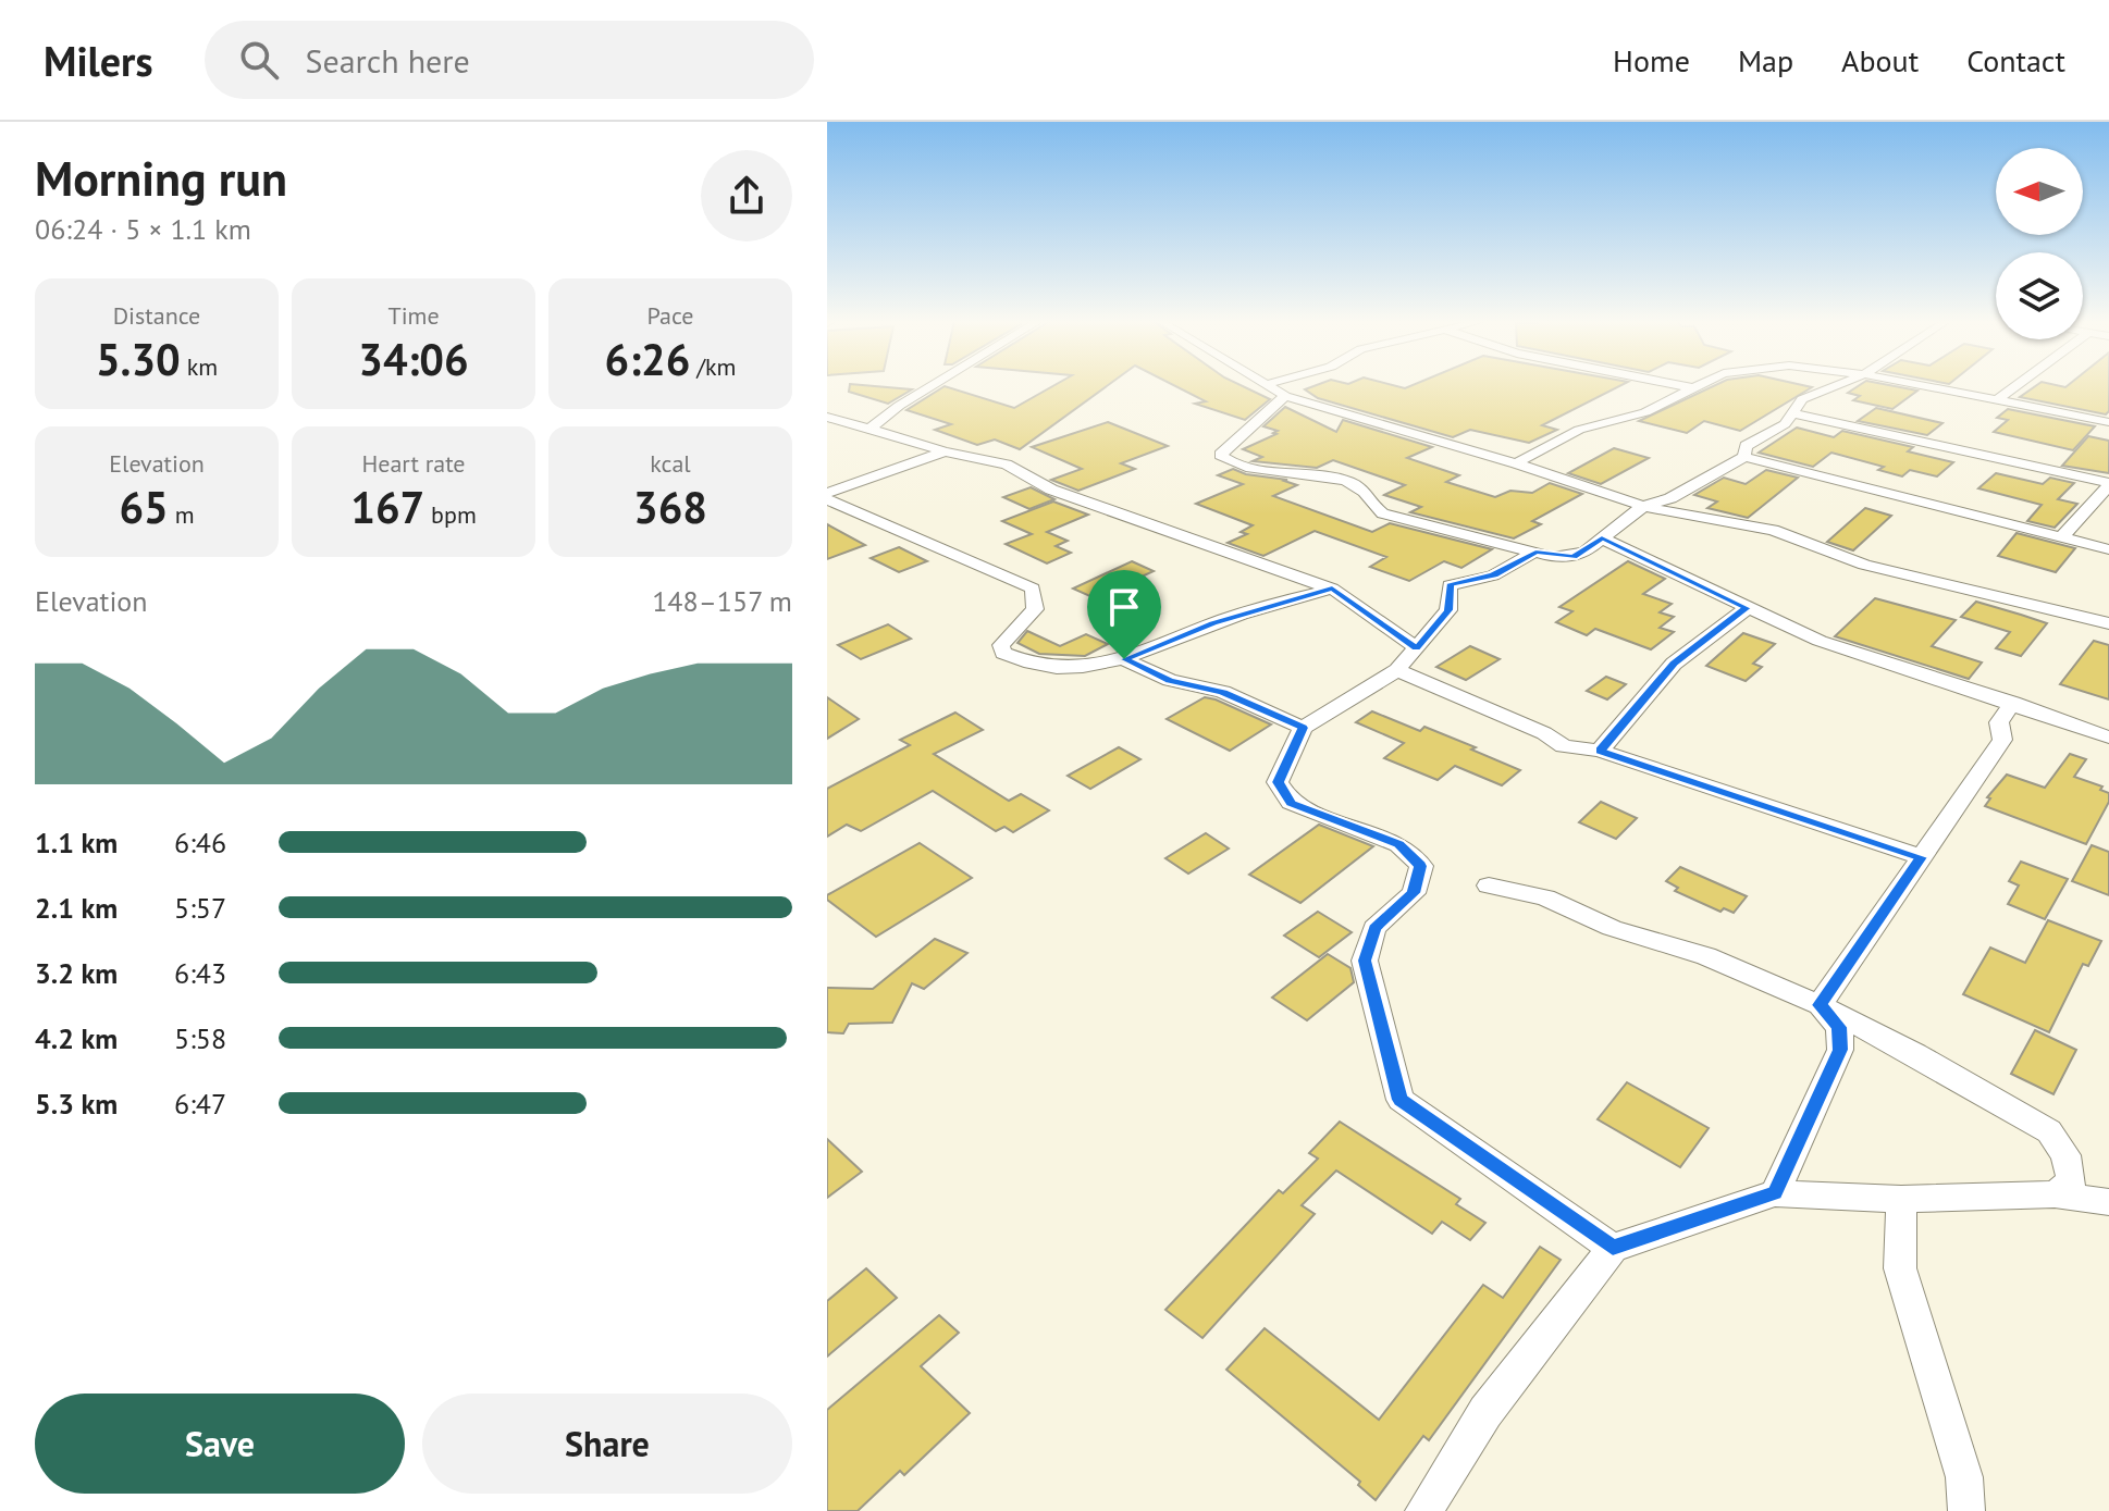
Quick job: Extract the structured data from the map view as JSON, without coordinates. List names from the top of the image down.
{
  "north": "left",
  "page": {
    "header": "Milers",
    "search": "Search here",
    "nav": [
      "Home",
      "Map",
      "About",
      "Contact"
    ],
    "heading": ["Morning run", "06:24 · 5 × 1.1 km"],
    "stats": [
      ["Distance", "5.30 km"],
      ["Time", "34:06"],
      ["Pace", "6:26 /km"],
      ["Elevation", "65 m"],
      ["Heart rate", "167 bpm"],
      ["kcal", "368"]
    ],
    "chart": ["Elevation", "148–157 m"],
    "list": [
      {
        "name": "1.1 km",
        "note": "6:46"
      },
      {
        "name": "2.1 km",
        "note": "5:57"
      },
      {
        "name": "3.2 km",
        "note": "6:43"
      },
      {
        "name": "4.2 km",
        "note": "5:58"
      },
      {
        "name": "5.3 km",
        "note": "6:47"
      }
    ],
    "buttons": ["Save", "Share"]
  }
}
